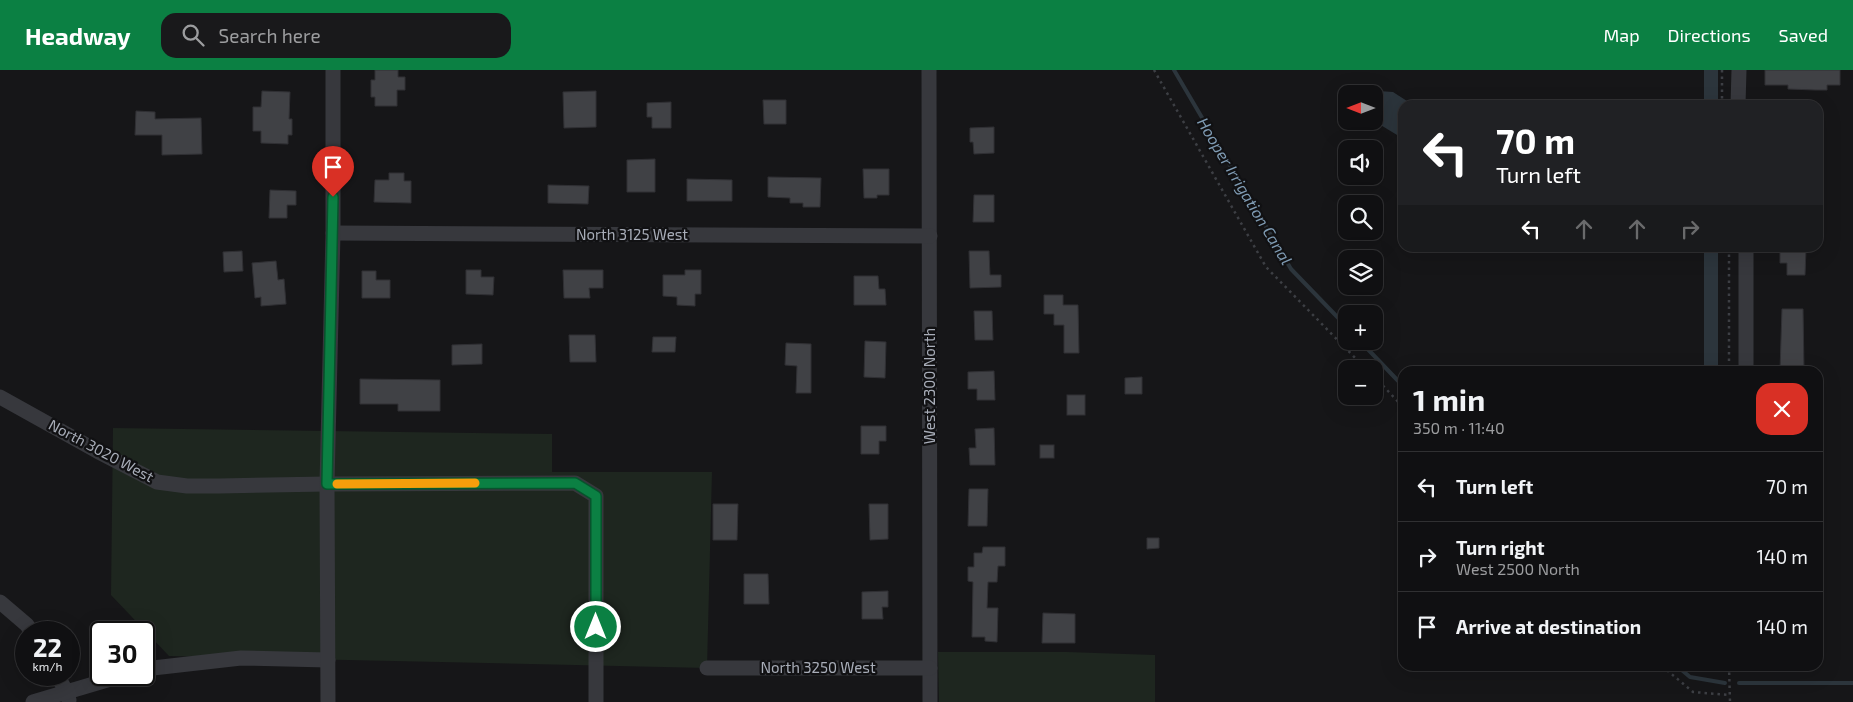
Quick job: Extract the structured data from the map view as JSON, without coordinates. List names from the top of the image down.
{
  "streets": {
    "street": [
      "North 3125 West",
      "West 2300 North",
      "North 3020 West",
      "North 3250 West"
    ]
  },
  "crossings": [
    ["North 3125 West", "West 2300 North"],
    ["West 2300 North", "North 3250 West"]
  ],
  "water": ["Hooper Irrigation Canal"],
  "north": "left",
  "page": {
    "header": "Headway",
    "search": "Search here",
    "nav": ["Map", "Directions", "Saved"],
    "map_buttons": ["+", "−"],
    "turn": ["70 m", "Turn left"],
    "heading": ["1 min", "350 m · 11:40"],
    "list": [
      {
        "name": "Turn left",
        "value": "70 m"
      },
      {
        "name": "Turn right",
        "note": "West 2500 North",
        "value": "140 m"
      },
      {
        "name": "Arrive at destination",
        "value": "140 m"
      }
    ],
    "speed": "22 km/h",
    "limit": "30"
  }
}
